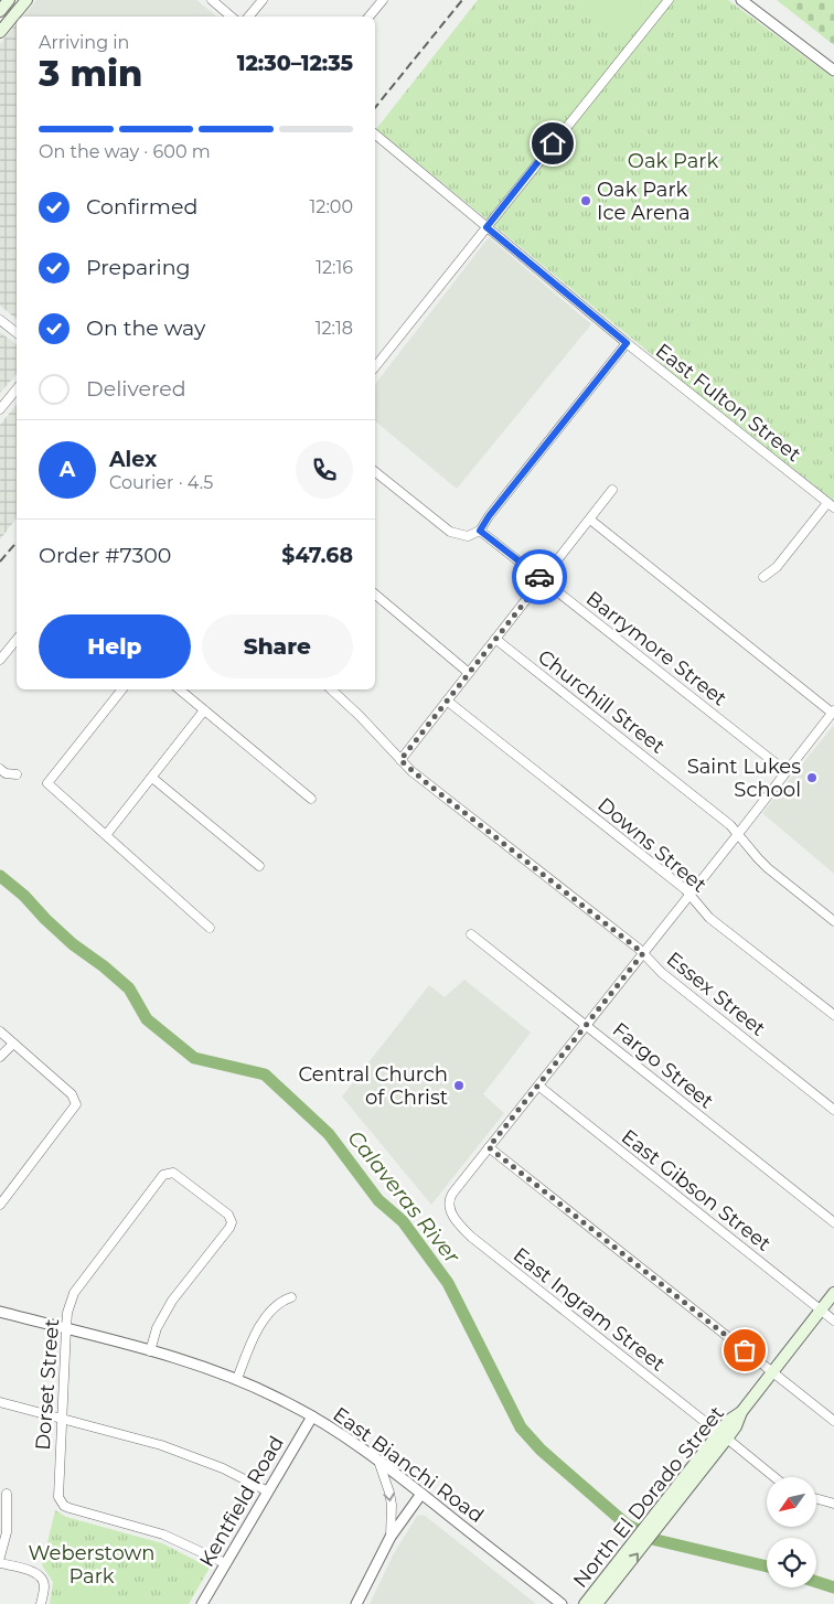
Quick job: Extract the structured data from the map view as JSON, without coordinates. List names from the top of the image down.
{
  "streets": {
    "main road": ["North El Dorado Street"],
    "street": [
      "East Fulton Street",
      "Barrymore Street",
      "Churchill Street",
      "Downs Street",
      "Essex Street",
      "Fargo Street",
      "East Gibson Street",
      "East Ingram Street",
      "Dorset Street",
      "East Bianchi Road",
      "Kentfield Road"
    ]
  },
  "crossings": [
    ["East Gibson Street", "North El Dorado Street"],
    ["East Ingram Street", "North El Dorado Street"],
    ["Dorset Street", "East Bianchi Road"],
    ["Dorset Street", "Kentfield Road"],
    ["East Bianchi Road", "Kentfield Road"]
  ],
  "water": ["Calaveras River"],
  "parks": ["Oak Park", "Weberstown Park"],
  "places": ["Oak Park Ice Arena", "Saint Lukes School", "Central Church of Christ"],
  "north": "bottom left",
  "page": {
    "heading": ["3 min", "Arriving in", "12:30–12:35"],
    "panel": [
      "Alex",
      "Courier · 4.5",
      "Order #7300",
      "$47.68"
    ],
    "bar": "On the way · 600 m",
    "list": [
      ["Confirmed", "12:00"],
      ["Preparing", "12:16"],
      ["On the way", "12:18"],
      "Delivered"
    ],
    "round": "A",
    "buttons": ["Help", "Share"]
  }
}
